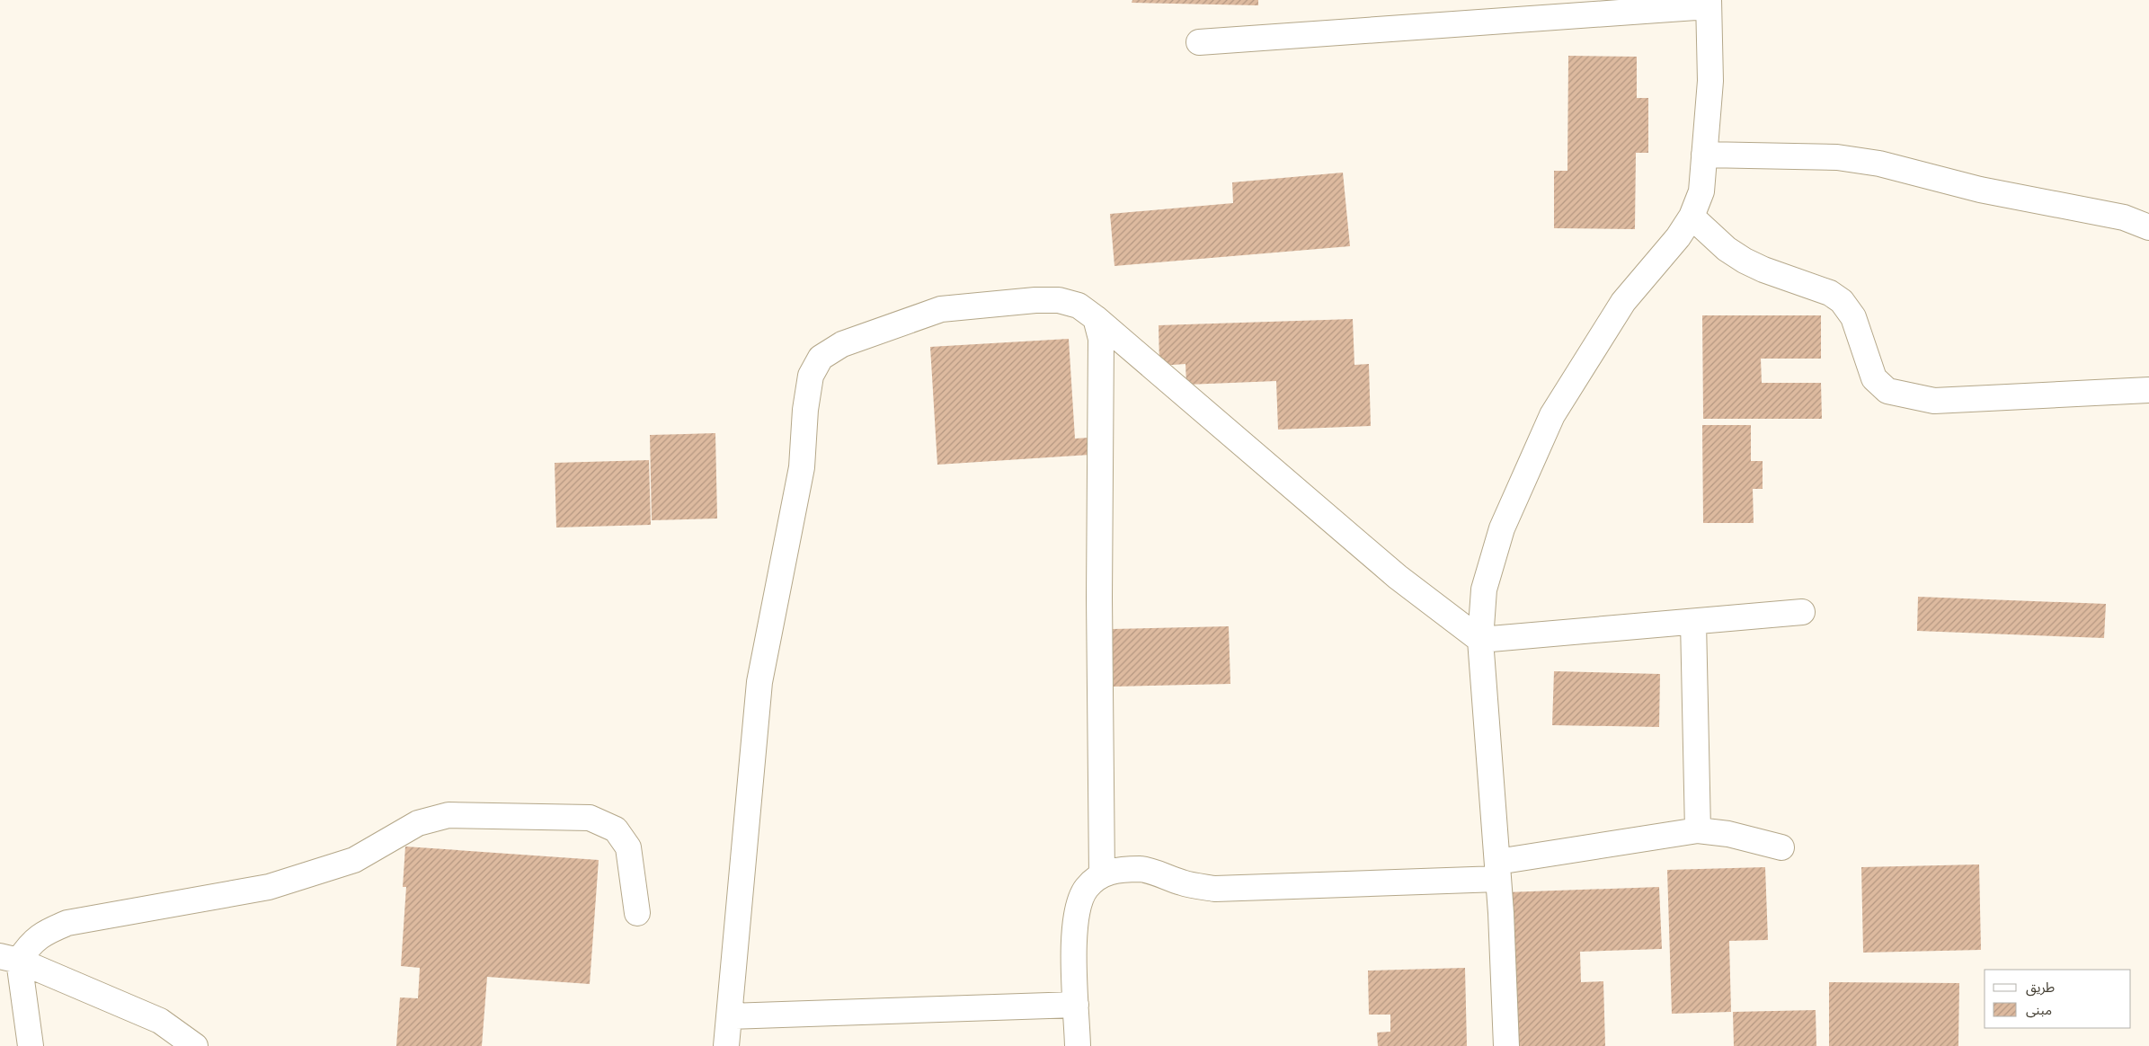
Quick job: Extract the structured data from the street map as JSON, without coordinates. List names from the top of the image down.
{
  "legend": ["طريق", "مبنى"]
}
